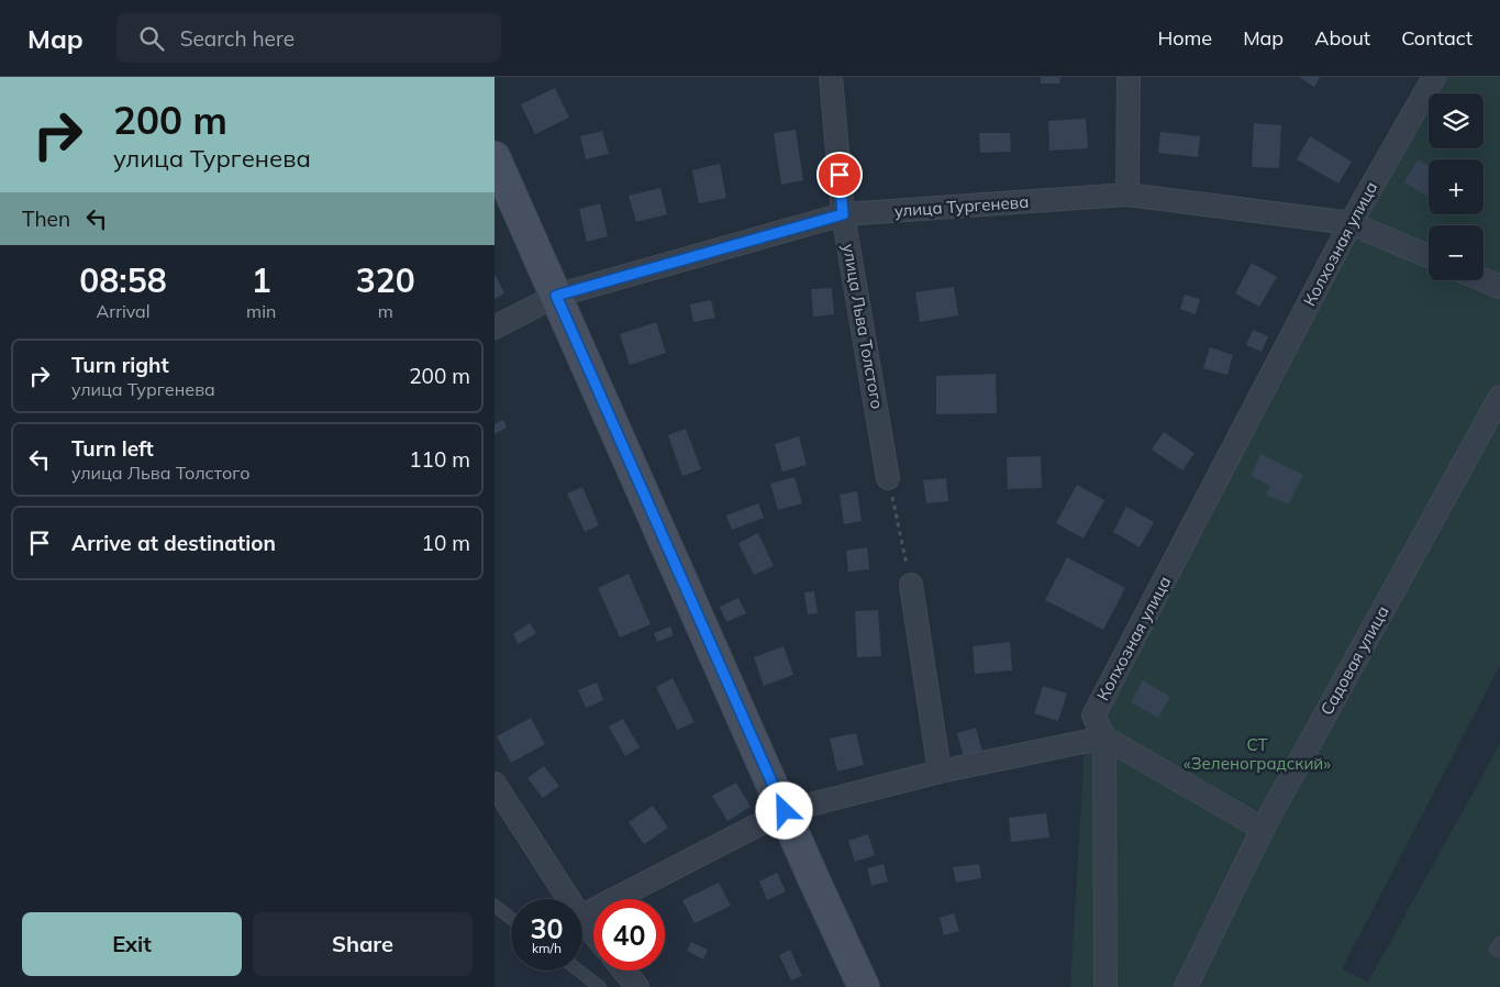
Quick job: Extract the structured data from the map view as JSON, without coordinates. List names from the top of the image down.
{
  "streets": {
    "street": [
      "улица Тургенева",
      "Колхозная улица",
      "улица Льва Толстого",
      "Садовая улица"
    ]
  },
  "crossings": [
    ["улица Тургенева", "Колхозная улица"],
    ["улица Тургенева", "улица Льва Толстого"]
  ],
  "parks": ["СТ «Зеленоградский»"],
  "page": {
    "header": "Map",
    "search": "Search here",
    "nav": [
      "Home",
      "Map",
      "About",
      "Contact"
    ],
    "turn": ["200 m", "улица Тургенева"],
    "map_buttons": ["+", "−"],
    "then": "Then",
    "eta": [
      "08:58",
      "Arrival",
      "1",
      "min",
      "320",
      "m"
    ],
    "list": [
      {
        "name": "Turn right",
        "note": "улица Тургенева",
        "value": "200 m"
      },
      {
        "name": "Turn left",
        "note": "улица Льва Толстого",
        "value": "110 m"
      },
      {
        "name": "Arrive at destination",
        "value": "10 m"
      }
    ],
    "speed": "30 km/h",
    "limit": "40",
    "buttons": ["Exit", "Share"]
  }
}
